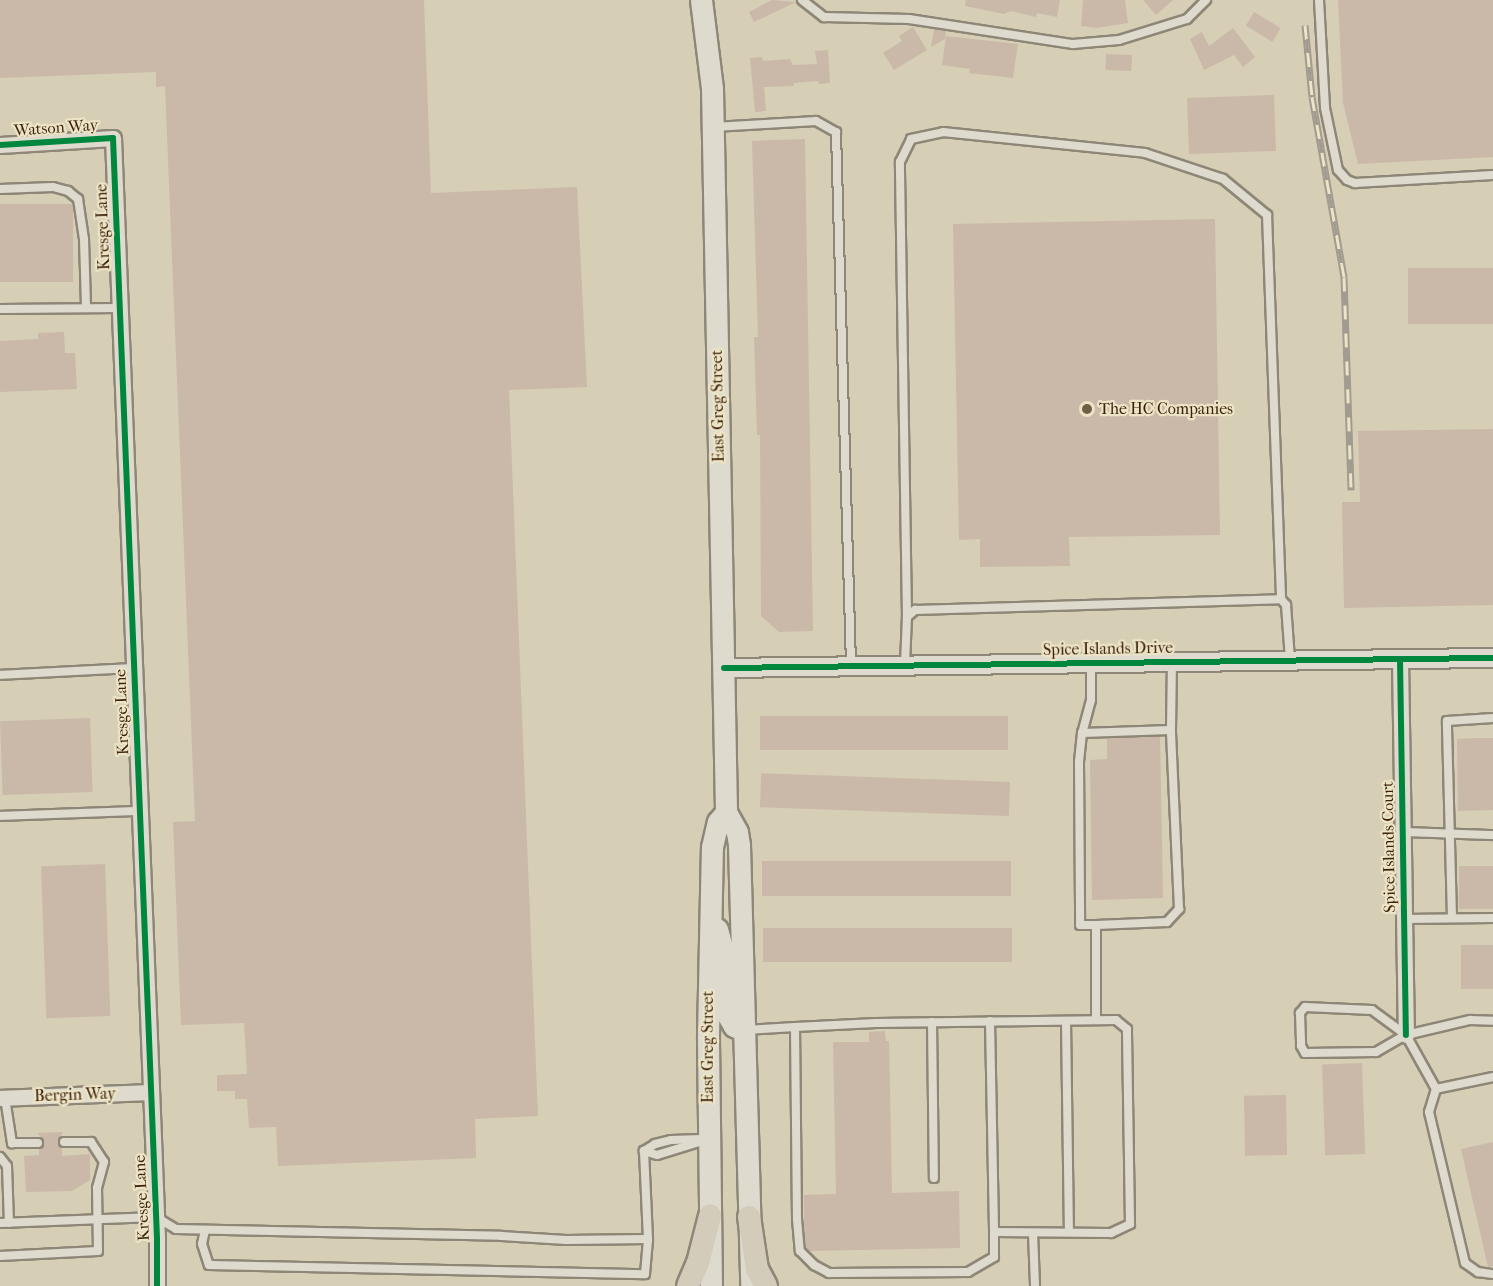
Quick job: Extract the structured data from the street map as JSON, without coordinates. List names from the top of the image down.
{
  "streets": {
    "main road": ["East Greg Street"],
    "street": [
      "Watson Way",
      "Kresge Lane",
      "Spice Islands Drive",
      "Spice Islands Court",
      "Bergin Way"
    ]
  },
  "crossings": [
    ["Watson Way", "Kresge Lane"],
    ["Kresge Lane", "Bergin Way"],
    ["East Greg Street", "Spice Islands Drive"],
    ["Spice Islands Drive", "Spice Islands Court"]
  ],
  "places": ["The HC Companies"]
}
